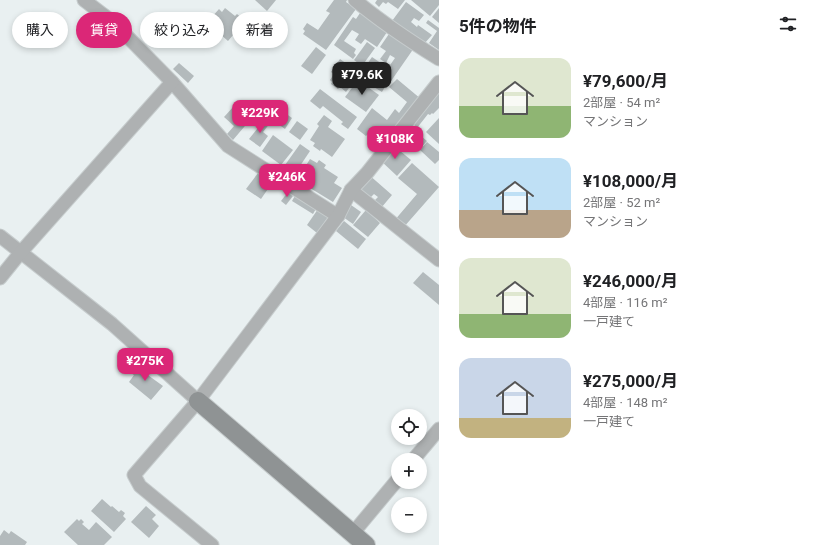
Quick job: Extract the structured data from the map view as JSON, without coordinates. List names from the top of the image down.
{
  "page": {
    "heading": "5件の物件",
    "chip": [
      "購入",
      "賃貸",
      "絞り込み",
      "新着"
    ],
    "list": [
      {
        "name": "¥79,600/月",
        "note": "2部屋 · 54 m² · マンション"
      },
      {
        "name": "¥108,000/月",
        "note": "2部屋 · 52 m² · マンション"
      },
      {
        "name": "¥246,000/月",
        "note": "4部屋 · 116 m² · 一戸建て"
      },
      {
        "name": "¥275,000/月",
        "note": "4部屋 · 148 m² · 一戸建て"
      }
    ],
    "price": [
      "¥79.6K",
      "¥229K",
      "¥108K",
      "¥246K",
      "¥275K"
    ],
    "map_buttons": ["+", "−"]
  }
}
